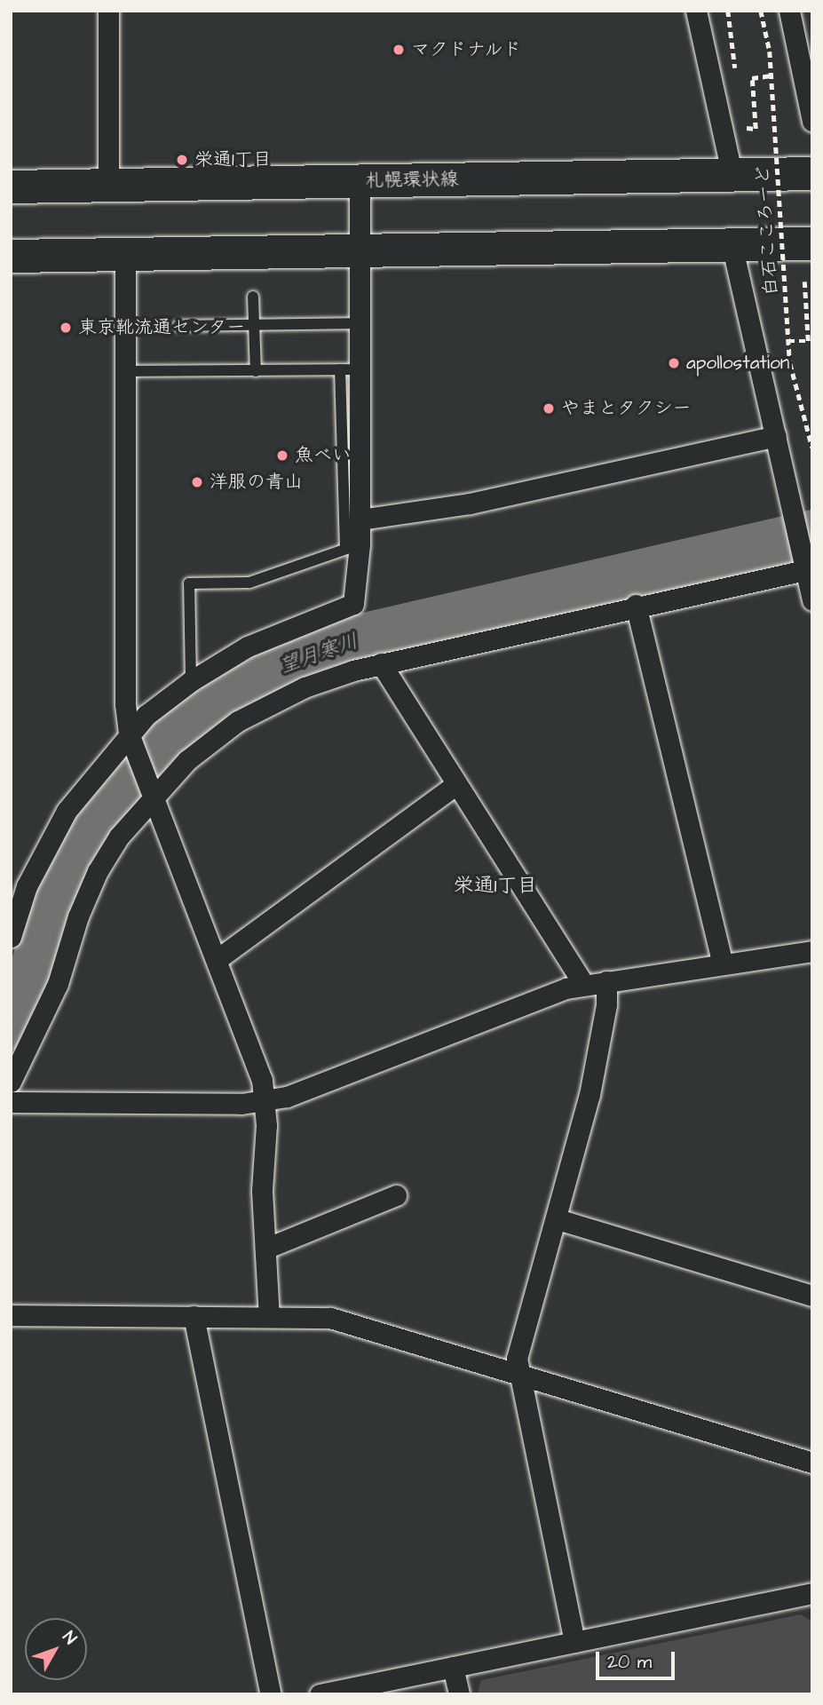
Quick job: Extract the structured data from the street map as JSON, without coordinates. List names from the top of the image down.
{
  "streets": {
    "main road": ["札幌環状線"],
    "path": ["白石こころーど"]
  },
  "districts": ["栄通1丁目"],
  "water": ["望月寒川"],
  "places": [
    "マクドナルド",
    "栄通1丁目",
    "東京靴流通センター",
    "apollostation",
    "やまとタクシー",
    "魚べい",
    "洋服の青山"
  ],
  "scale_bar": "20 m",
  "north": "top right"
}
